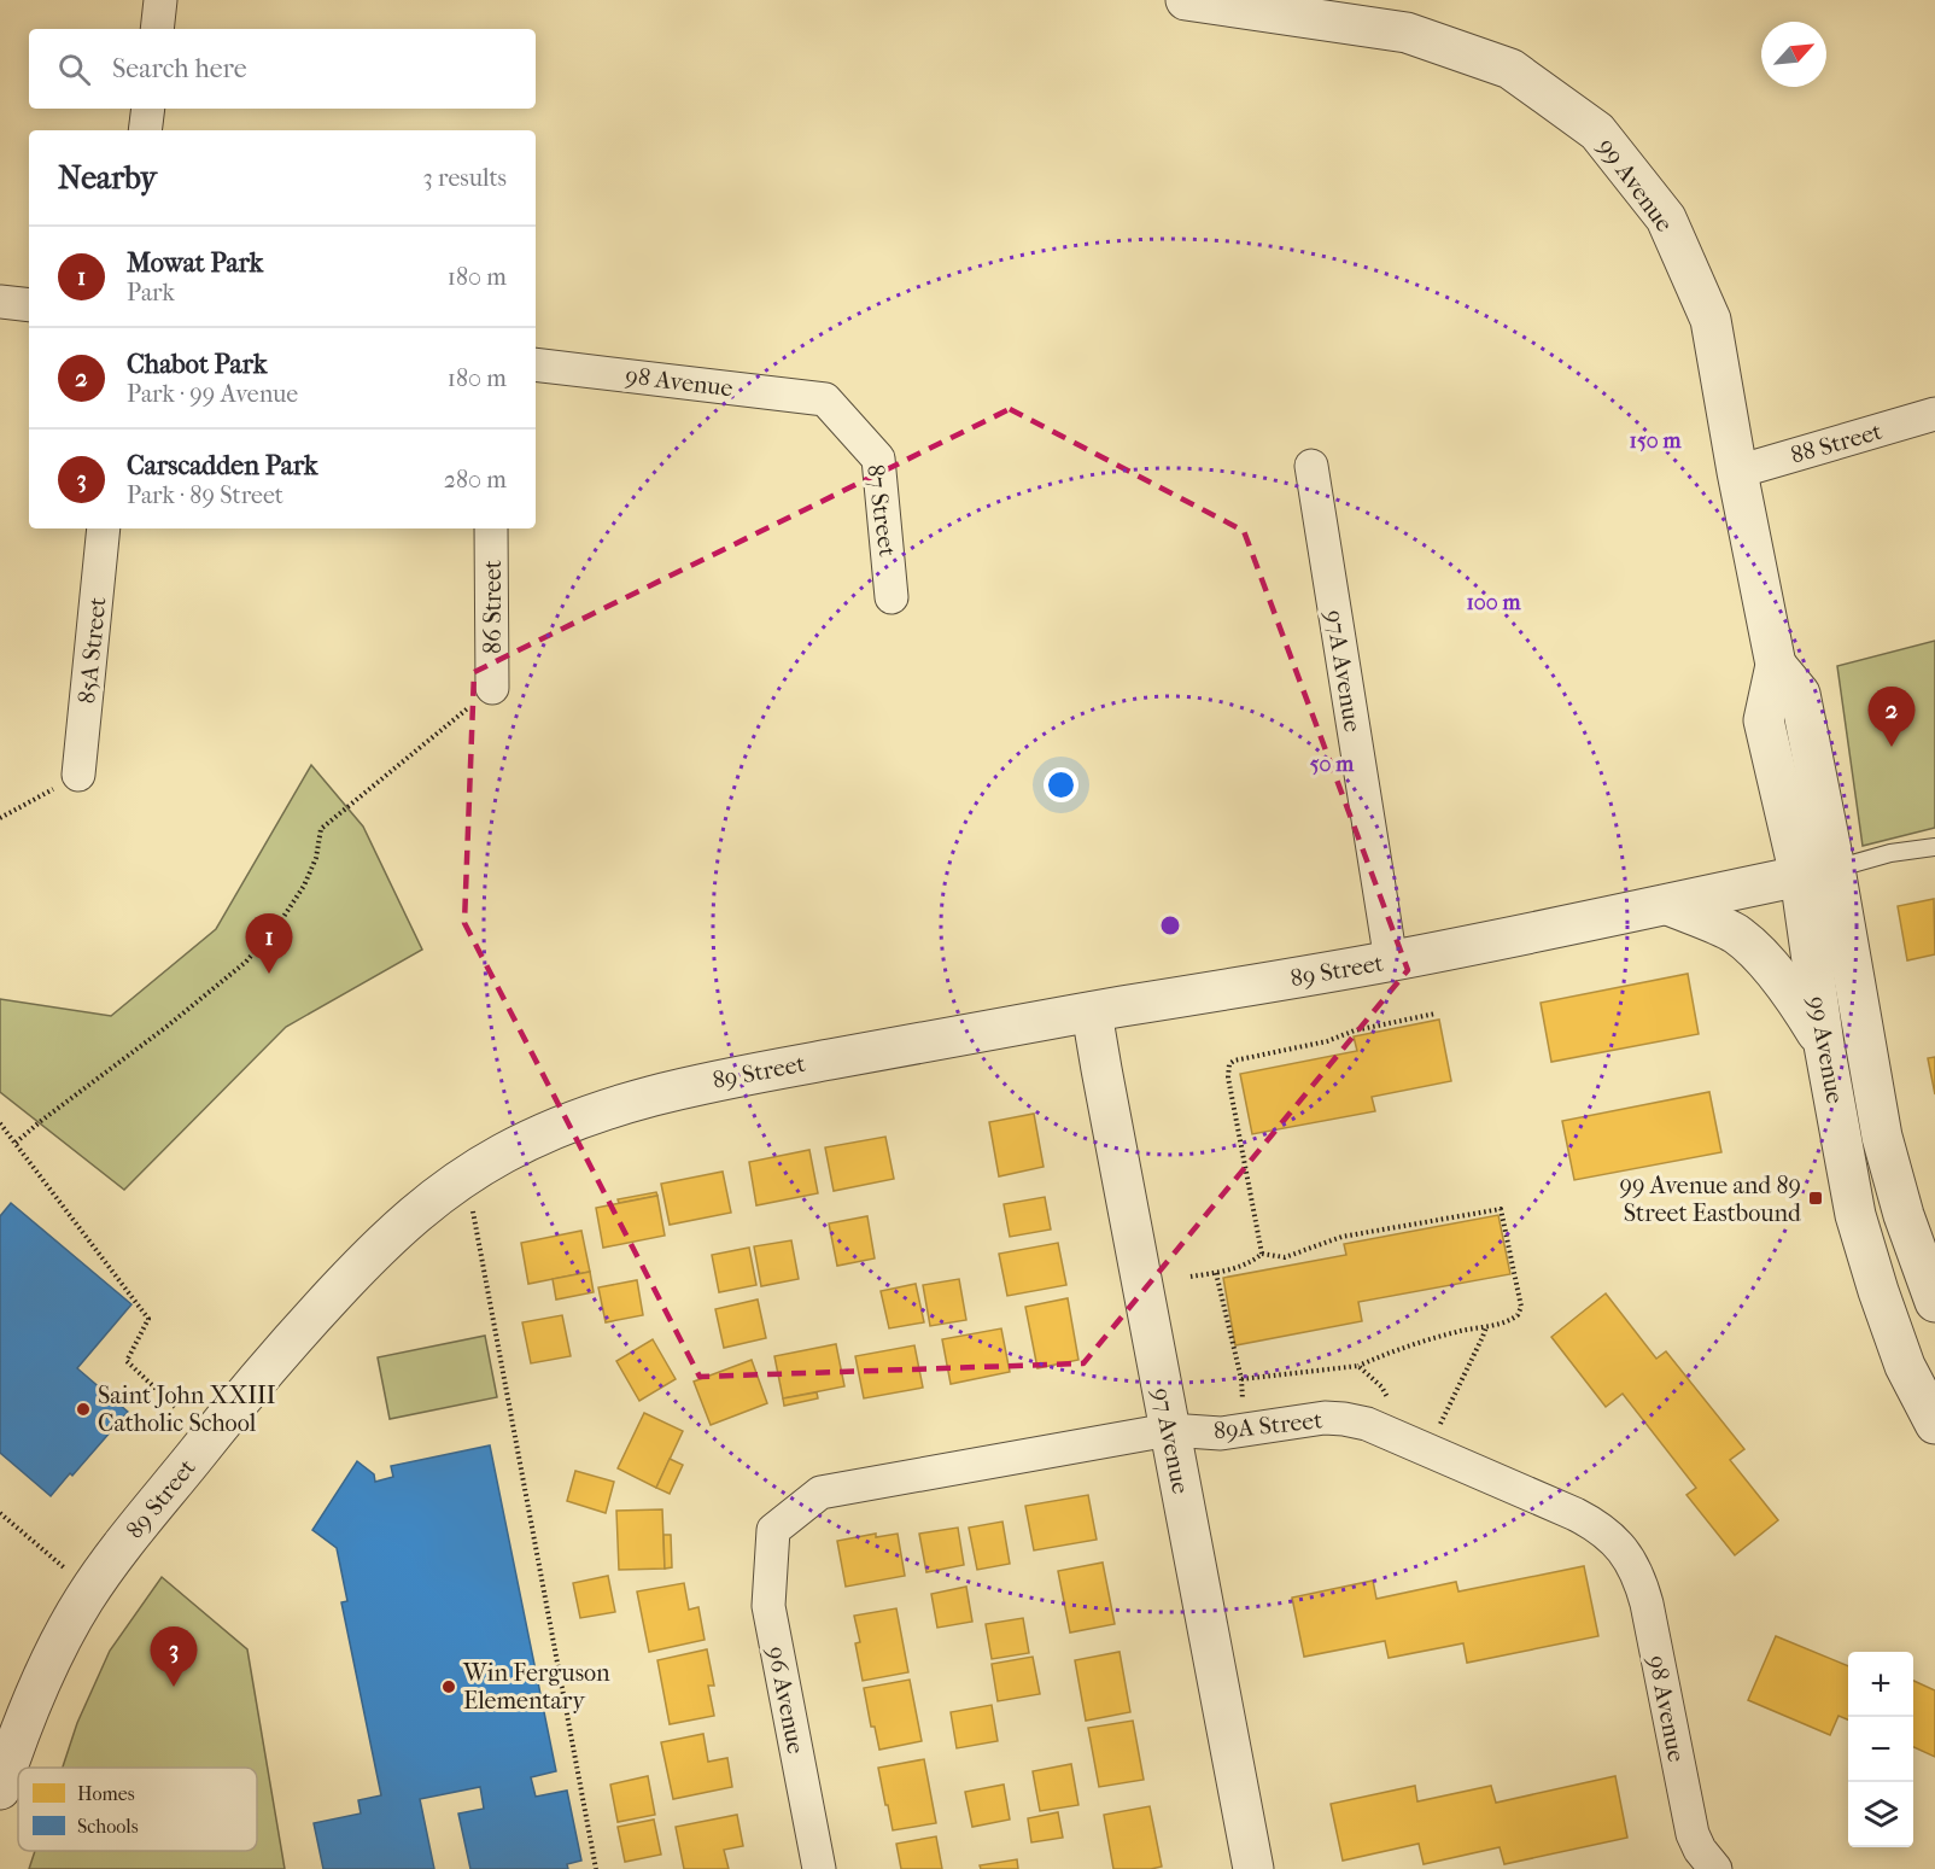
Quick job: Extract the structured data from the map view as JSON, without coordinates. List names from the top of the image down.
{
  "streets": {
    "street": [
      "99 Avenue",
      "98 Avenue",
      "88 Street",
      "87 Street",
      "86 Street",
      "85A Street",
      "97A Avenue",
      "89 Street",
      "89A Street",
      "97 Avenue",
      "96 Avenue"
    ]
  },
  "crossings": [
    ["99 Avenue", "88 Street"],
    ["99 Avenue", "89 Street"],
    ["98 Avenue", "87 Street"],
    ["98 Avenue", "89A Street"],
    ["97A Avenue", "89 Street"],
    ["89 Street", "97 Avenue"],
    ["89A Street", "97 Avenue"],
    ["89A Street", "96 Avenue"]
  ],
  "places": {
    "transit": ["99 Avenue and 89 Street Eastbound"],
    "other": ["Saint John XXIII Catholic School", "Win Ferguson Elementary"]
  },
  "legend": ["Homes", "Schools"],
  "north": "top right",
  "page": {
    "search": "Search here",
    "heading": ["Nearby", "3 results"],
    "list": [
      {
        "mark": "1",
        "name": "Mowat Park",
        "note": "Park",
        "value": "180 m"
      },
      {
        "mark": "2",
        "name": "Chabot Park",
        "note": "Park · 99 Avenue",
        "value": "180 m"
      },
      {
        "mark": "3",
        "name": "Carscadden Park",
        "note": "Park · 89 Street",
        "value": "280 m"
      }
    ],
    "pins": ["2", "1", "3"],
    "map_buttons": ["+", "−"]
  },
  "rings": ["150 m", "100 m", "50 m"]
}
